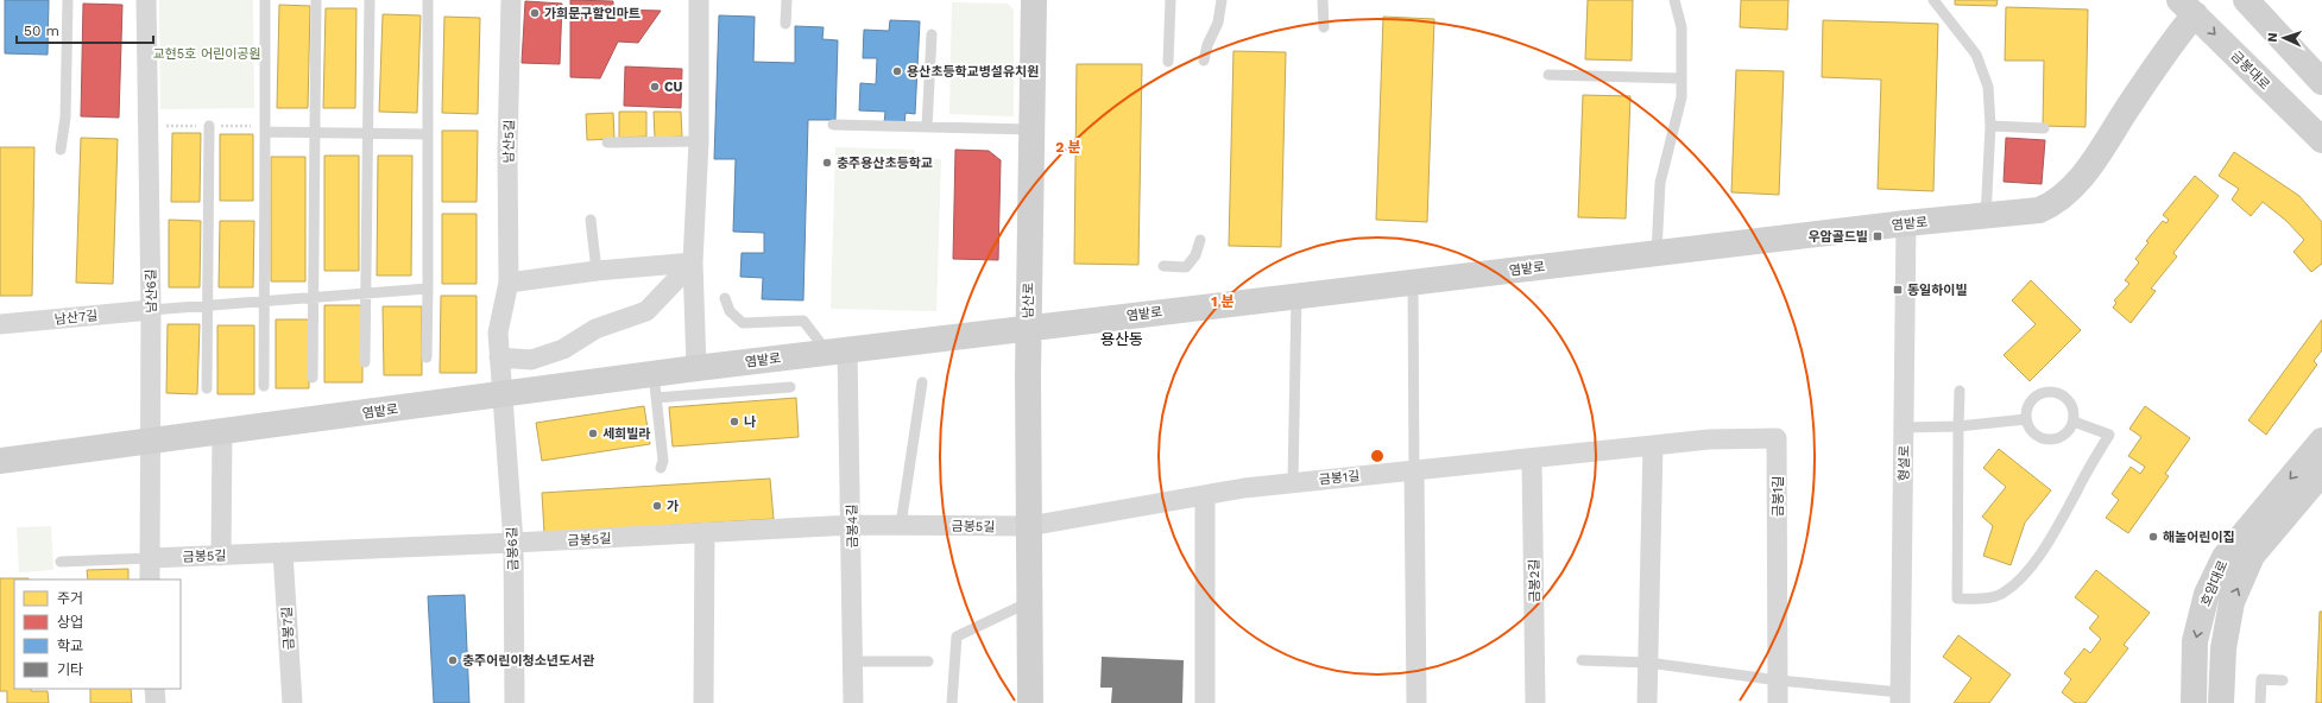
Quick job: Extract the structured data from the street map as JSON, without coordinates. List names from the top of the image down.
{
  "streets": {
    "street": [
      "금봉대로",
      "남산5길",
      "염밭로",
      "남산6길",
      "남산로",
      "남산7길",
      "형설로",
      "금봉1길",
      "금봉4길",
      "금봉5길",
      "금봉6길",
      "금봉2길",
      "호암대로",
      "금봉7길"
    ]
  },
  "crossings": [
    ["금봉대로", "염밭로"],
    ["남산5길", "염밭로"],
    ["남산5길", "금봉6길"],
    ["염밭로", "남산6길"],
    ["염밭로", "남산로"],
    ["염밭로", "형설로"],
    ["염밭로", "금봉4길"],
    ["염밭로", "금봉6길"],
    ["남산6길", "남산7길"],
    ["남산6길", "금봉5길"],
    ["남산로", "금봉1길"],
    ["남산로", "금봉5길"],
    ["금봉1길", "금봉5길"],
    ["금봉1길", "금봉2길"],
    ["금봉4길", "금봉5길"],
    ["금봉5길", "금봉6길"],
    ["금봉5길", "금봉7길"]
  ],
  "districts": ["용산동"],
  "parks": ["교현5호 어린이공원"],
  "places": {
    "other": [
      "가희문구할인마트",
      "용산초등학교병설유치원",
      "CU",
      "충주용산초등학교",
      "나",
      "세희빌라",
      "가",
      "해놀어린이집",
      "충주어린이청소년도서관"
    ],
    "transit": ["우암골드빌", "동일하이빌"]
  },
  "legend": [
    "주거",
    "상업",
    "학교",
    "기타"
  ],
  "scale_bar": "50 m",
  "north": "left",
  "rings": ["2 분", "1 분"]
}
